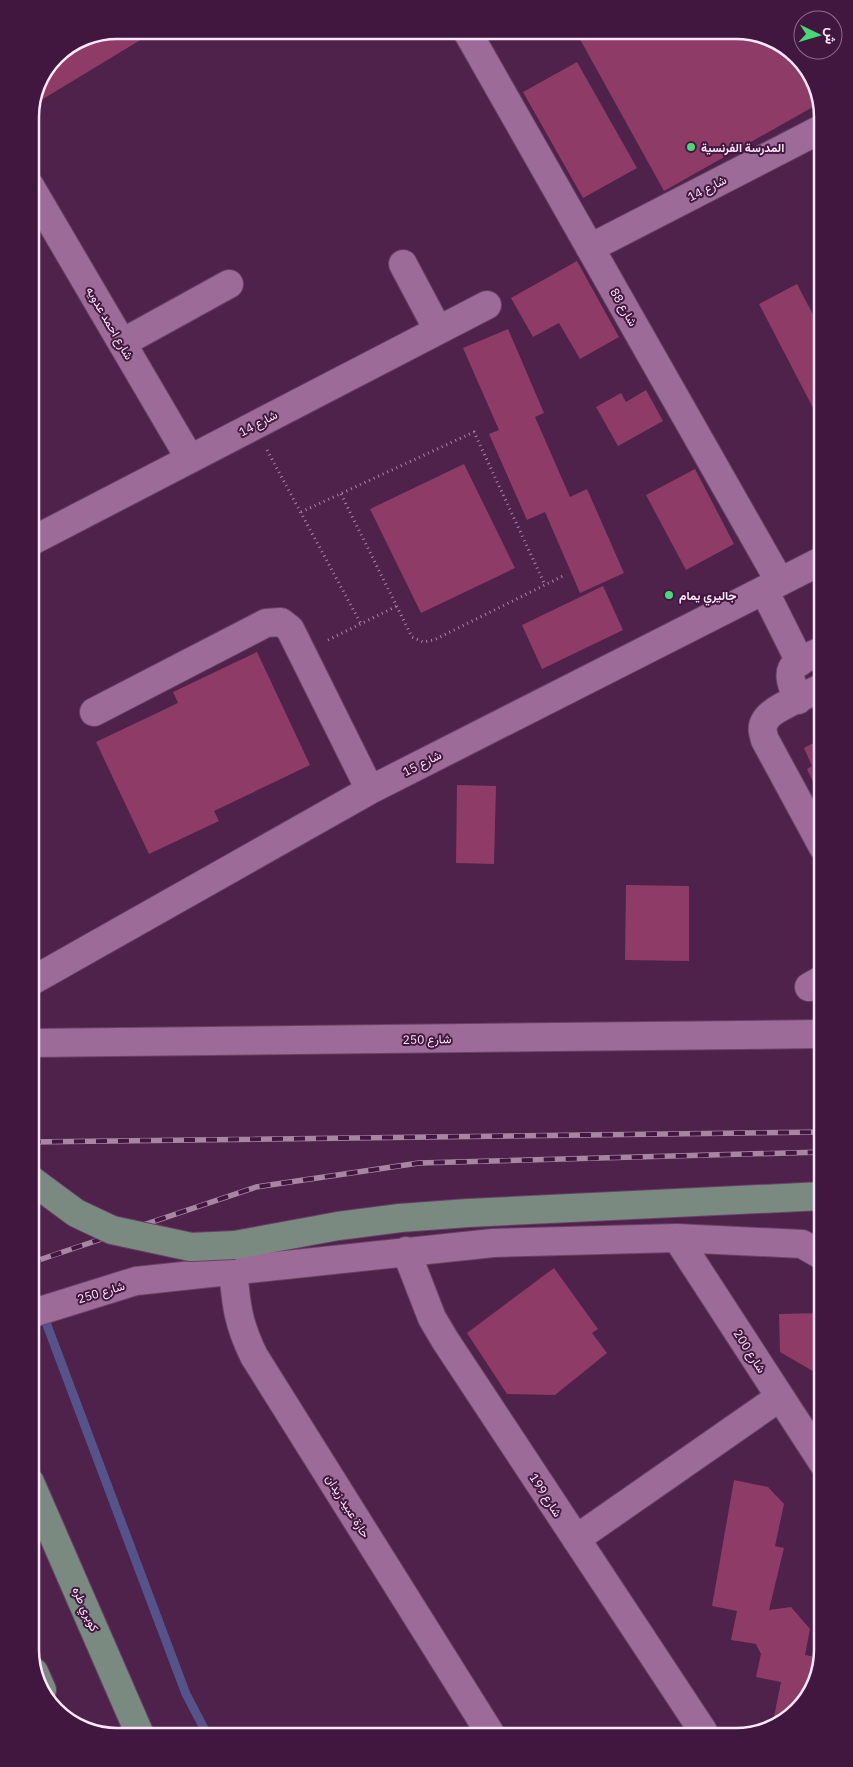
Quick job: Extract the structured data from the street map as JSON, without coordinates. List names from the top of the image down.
{
  "streets": {
    "main road": ["كوبري طره"],
    "street": [
      "شارع 14",
      "شارع 88",
      "شارع احمد عدويه",
      "شارع 15",
      "شارع 250",
      "شارع 200",
      "شارع 199",
      "حارة عبيد زيدان"
    ]
  },
  "crossings": [
    ["شارع 14", "شارع 88"],
    ["شارع 14", "شارع احمد عدويه"],
    ["شارع 88", "شارع 15"],
    ["شارع 250", "شارع 200"],
    ["شارع 250", "شارع 199"],
    ["شارع 250", "حارة عبيد زيدان"]
  ],
  "places": ["المدرسة الفرنسية", "جاليري يمام"],
  "north": "right"
}
